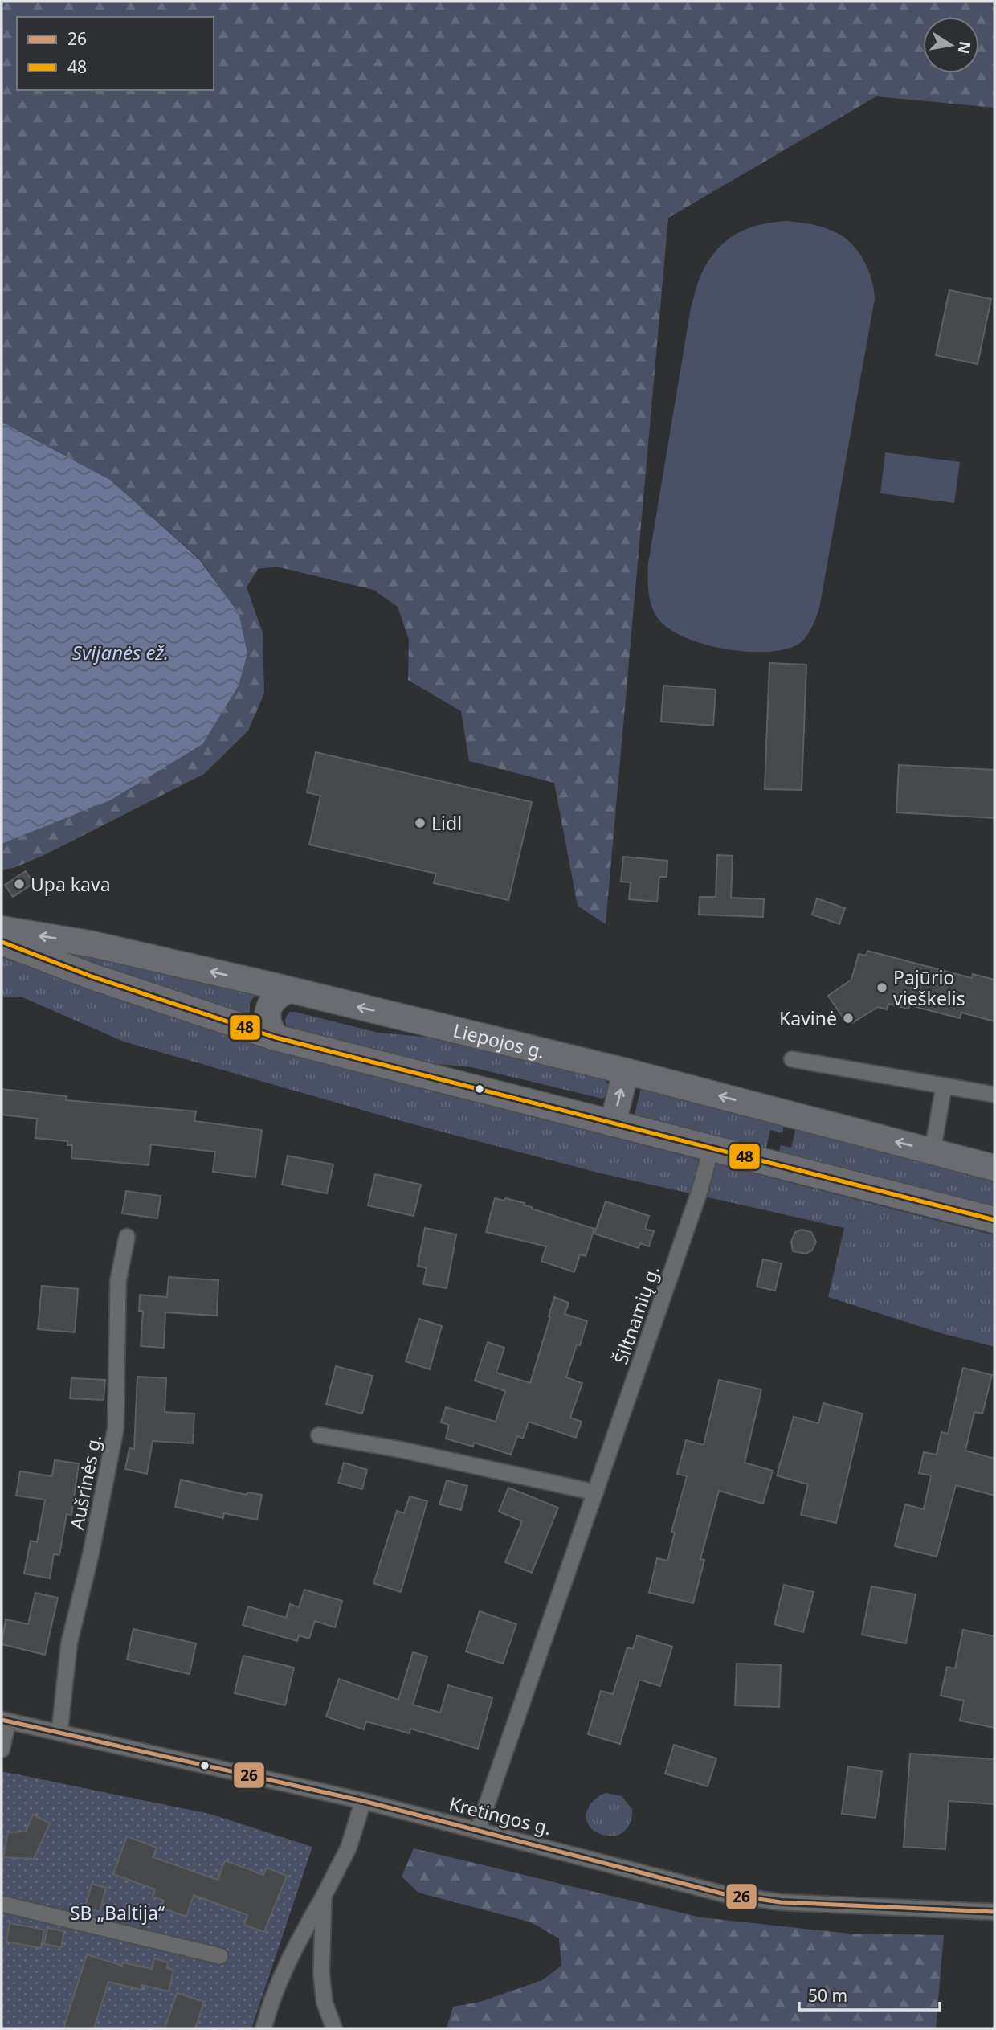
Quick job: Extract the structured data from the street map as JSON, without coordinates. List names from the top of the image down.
{
  "streets": {
    "main road": ["Liepojos g."],
    "street": ["Šiltnamių g.", "Aušrinės g.", "Kretingos g."]
  },
  "crossings": [
    ["Šiltnamių g.", "Kretingos g."],
    ["Aušrinės g.", "Kretingos g."]
  ],
  "water": ["Svijanės ež."],
  "parks": ["SB „Baltija“"],
  "places": [
    "Lidl",
    "Upa kava",
    "Pajūrio vieškelis",
    "Kavinė"
  ],
  "lines": ["transit line 48", "transit line 26"],
  "legend": ["26", "48"],
  "scale_bar": "50 m",
  "north": "right"
}
